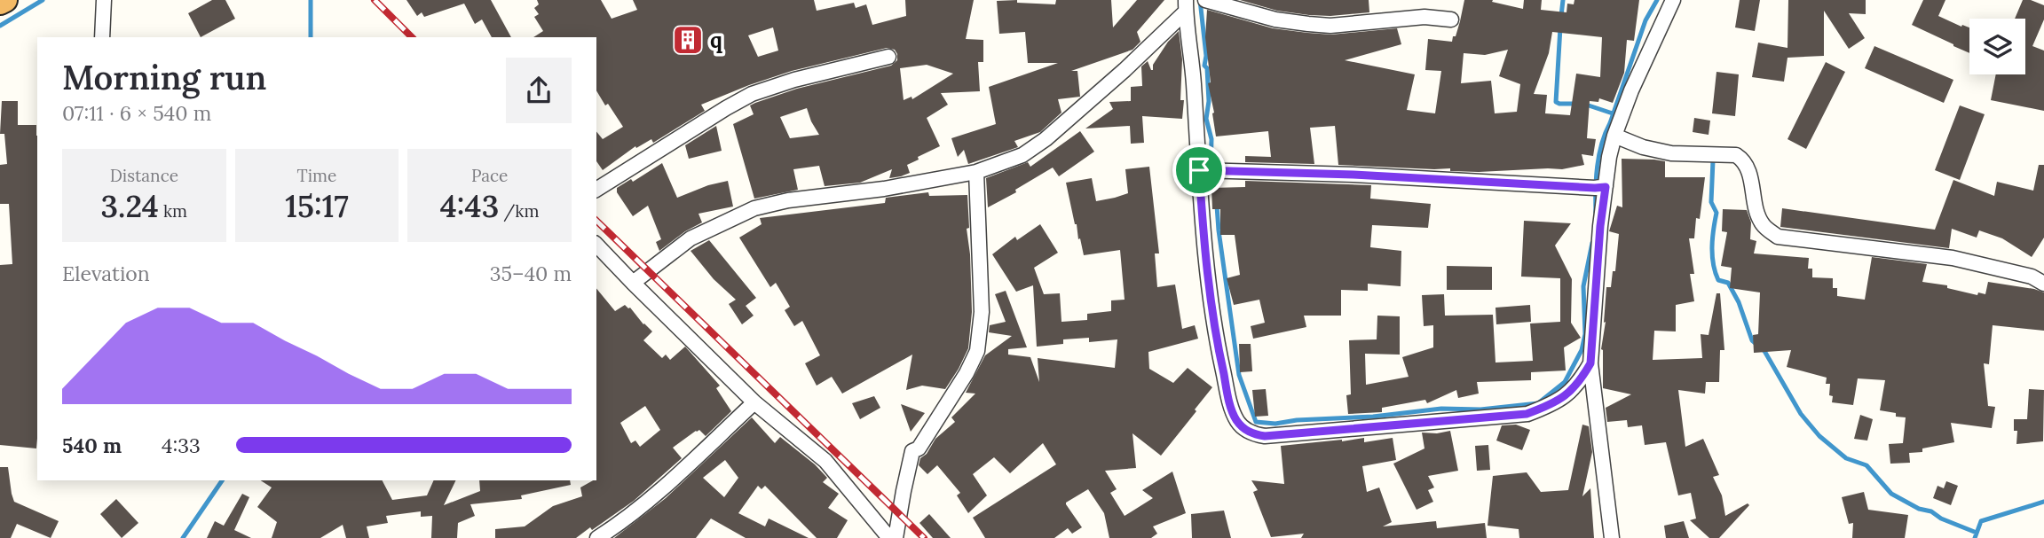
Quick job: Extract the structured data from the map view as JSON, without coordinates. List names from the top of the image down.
{
  "places": {
    "building": ["q"]
  },
  "page": {
    "heading": ["Morning run", "07:11 · 6 × 540 m"],
    "stats": [
      ["Distance", "3.24 km"],
      ["Time", "15:17"],
      ["Pace", "4:43 /km"]
    ],
    "chart": ["Elevation", "35–40 m"],
    "list": [
      {
        "name": "540 m",
        "note": "4:33"
      }
    ]
  }
}
